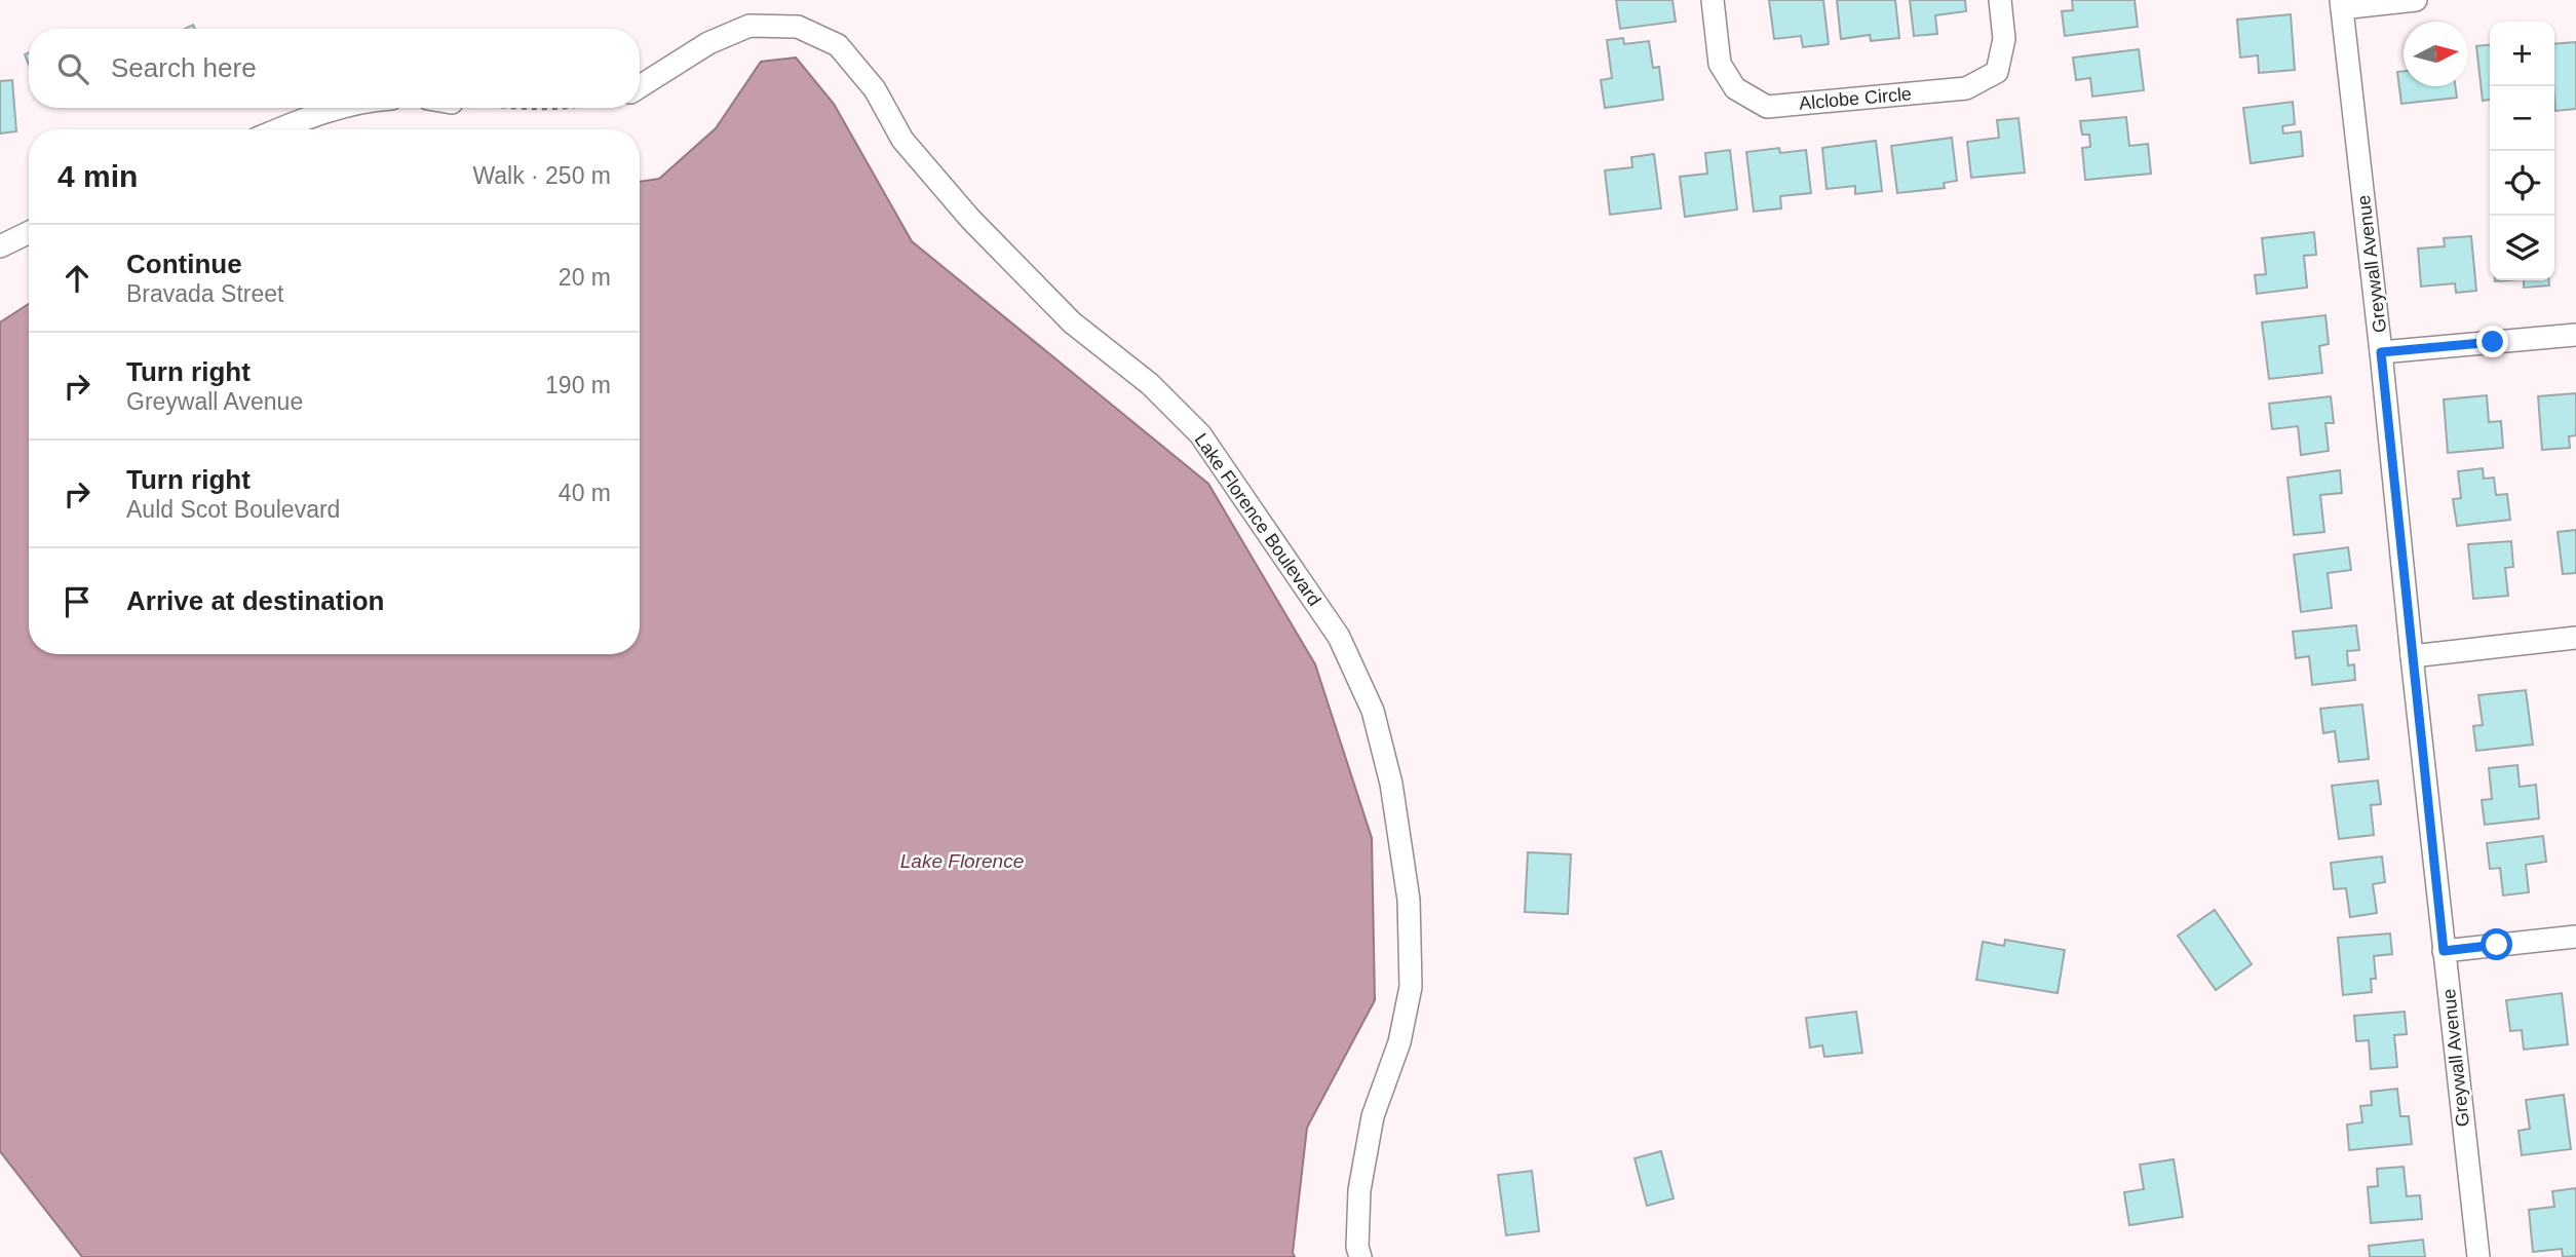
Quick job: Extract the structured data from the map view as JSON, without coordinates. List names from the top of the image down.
{
  "streets": {
    "street": ["Alclobe Circle", "Greywall Avenue", "Lake Florence Boulevard"]
  },
  "water": ["Lake Florence"],
  "north": "right",
  "page": {
    "map_buttons": ["+", "−"],
    "search": "Search here",
    "heading": ["4 min", "Walk · 250 m"],
    "list": [
      ["Continue", "Bravada Street", "20 m"],
      ["Turn right", "Greywall Avenue", "190 m"],
      ["Turn right", "Auld Scot Boulevard", "40 m"],
      "Arrive at destination"
    ]
  }
}
